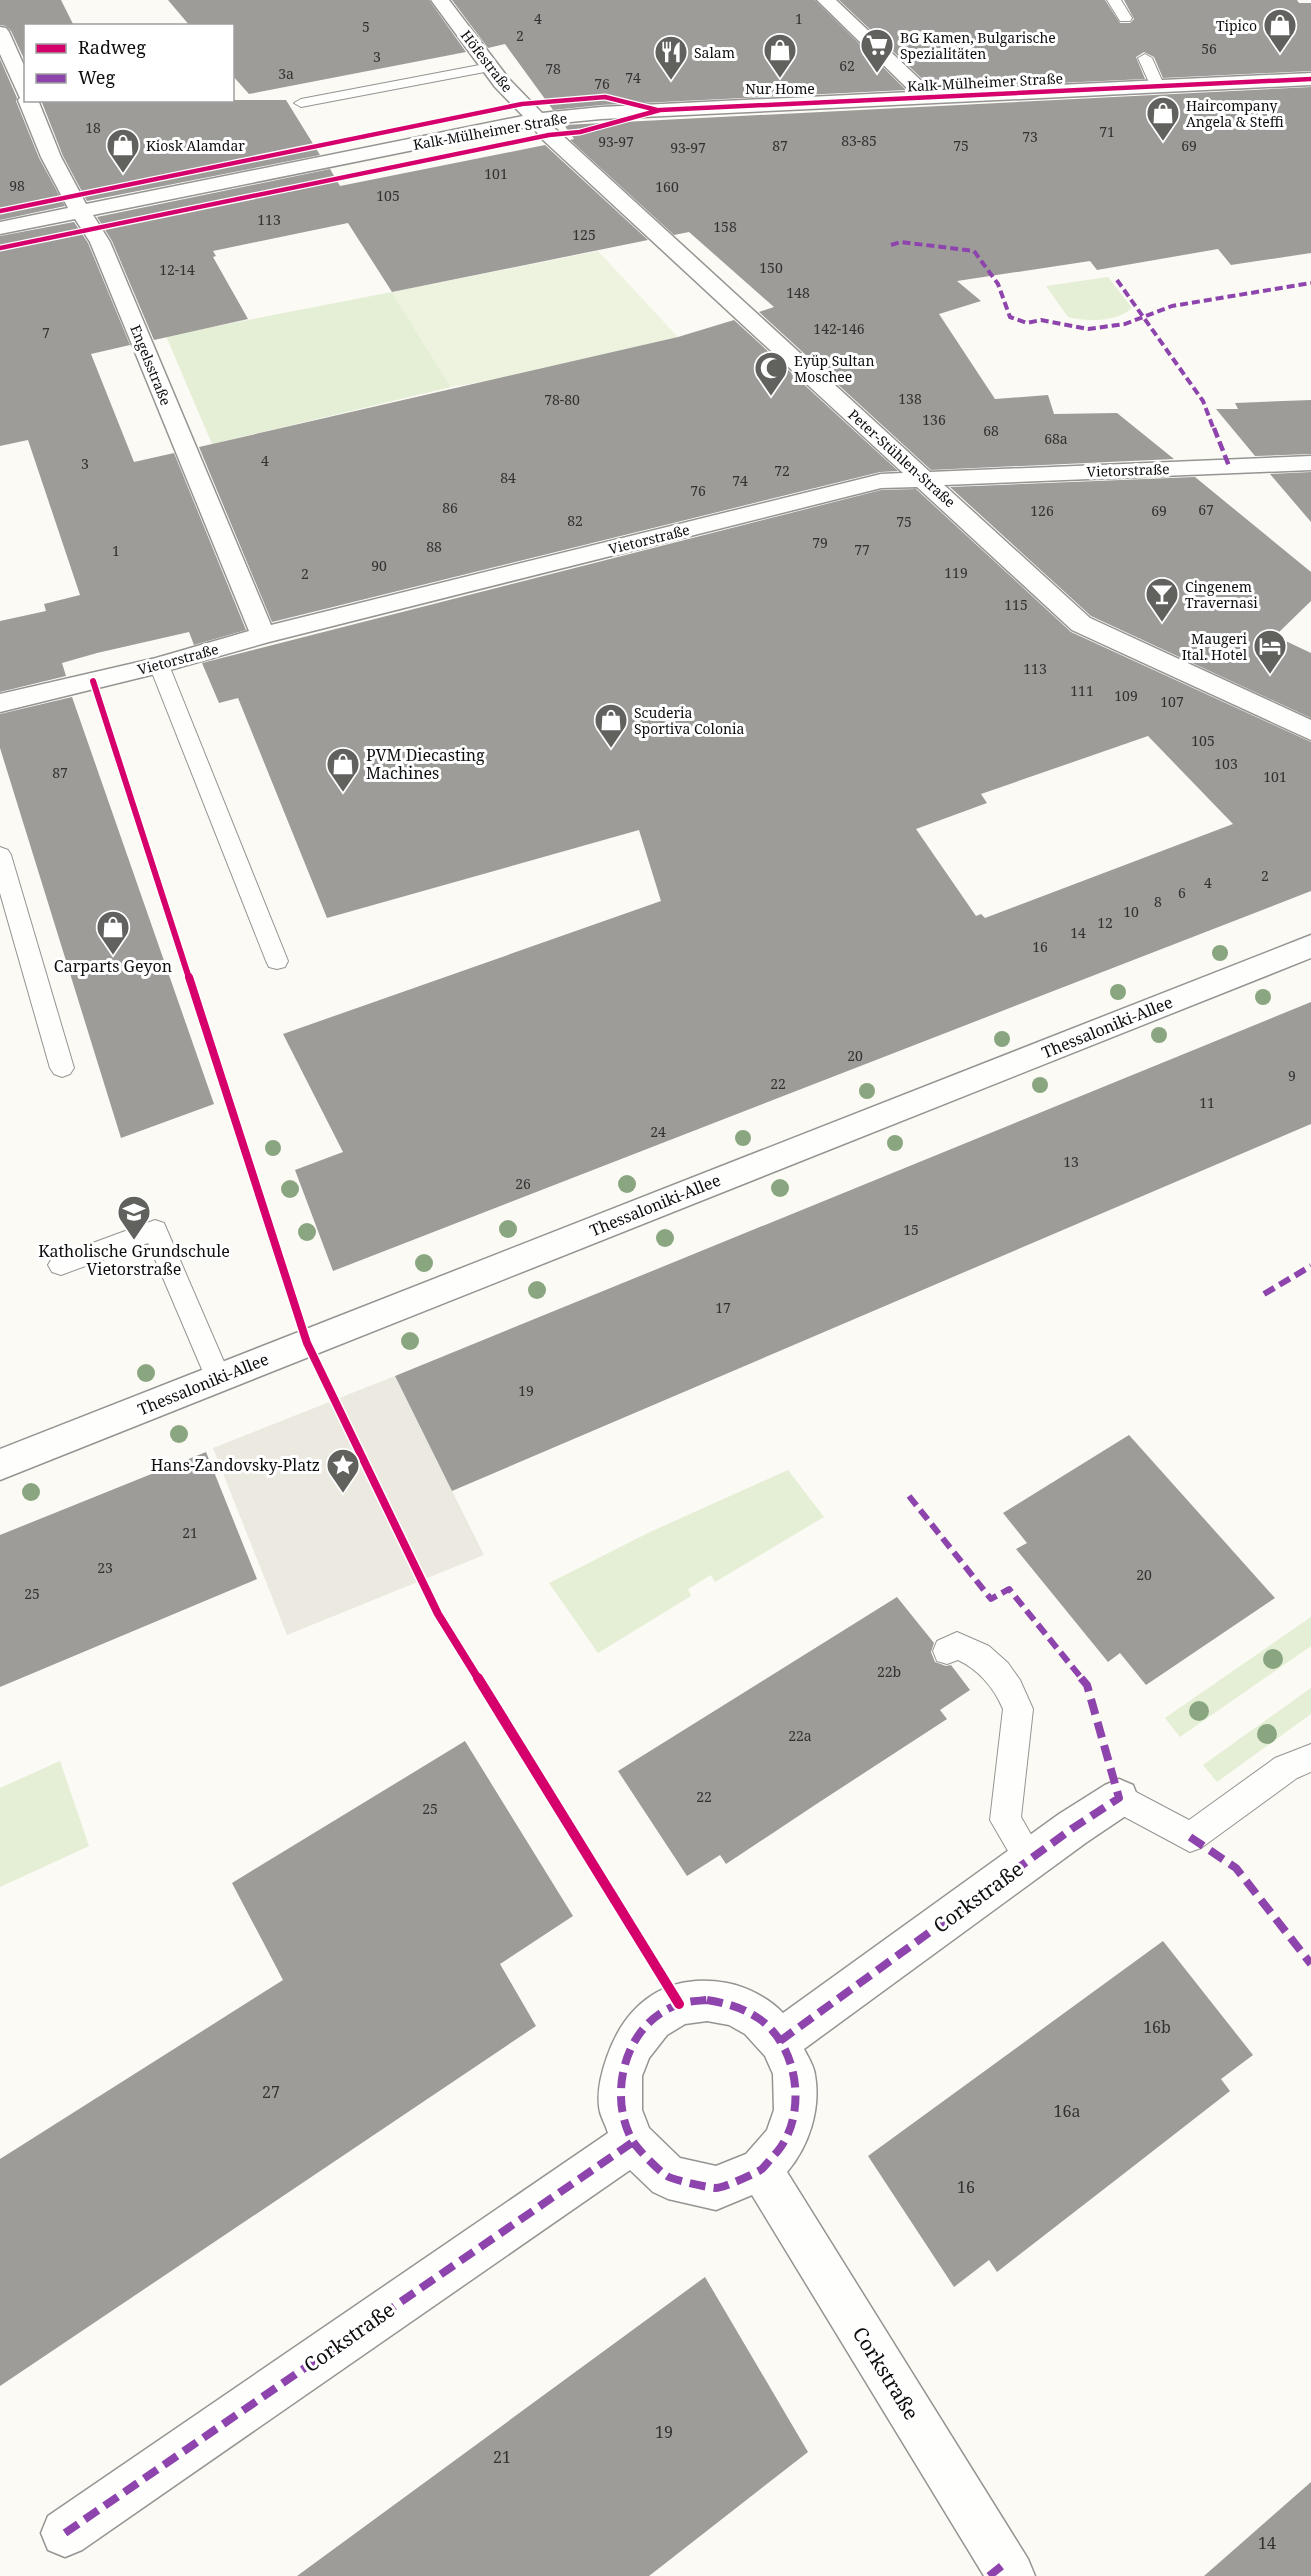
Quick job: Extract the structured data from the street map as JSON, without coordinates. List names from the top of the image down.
{
  "streets": {
    "street": [
      "Höfestraße",
      "Kalk-Mülheimer Straße",
      "Engelsstraße",
      "Peter-Stühlen-Straße",
      "Vietorstraße",
      "Thessaloniki-Allee",
      "Corkstraße"
    ]
  },
  "crossings": [
    ["Höfestraße", "Kalk-Mülheimer Straße"],
    ["Höfestraße", "Peter-Stühlen-Straße"],
    ["Kalk-Mülheimer Straße", "Engelsstraße"],
    ["Kalk-Mülheimer Straße", "Peter-Stühlen-Straße"],
    ["Engelsstraße", "Vietorstraße"],
    ["Peter-Stühlen-Straße", "Vietorstraße"]
  ],
  "places": {
    "shop": [
      "Tipico",
      "Nur Home",
      "Haircompany Angela & Steffi",
      "Kiosk Alamdar",
      "Scuderia Sportiva Colonia",
      "PVM Diecasting Machines",
      "Carparts Geyon"
    ],
    "supermarket": ["BG Kamen, Bulgarische Spezialitäten"],
    "restaurant": ["Salam"],
    "mosque": ["Eyüp Sultan Moschee"],
    "bar": ["Cingenem Travernasi"],
    "hotel": ["Maugeri Ital. Hotel"],
    "school or university": ["Katholische Grundschule Vietorstraße"],
    "place": ["Hans-Zandovsky-Platz"]
  },
  "house_numbers": [
    "4",
    "1",
    "5",
    "2",
    "56",
    "3",
    "62",
    "78",
    "3a",
    "74",
    "76",
    "18",
    "71",
    "73",
    "83-85",
    "93-97",
    "87",
    "75",
    "69",
    "93-97",
    "101",
    "98",
    "160",
    "105",
    "113",
    "158",
    "125",
    "150",
    "12-14",
    "148",
    "142-146",
    "7",
    "138",
    "78-80",
    "136",
    "68",
    "68a",
    "4",
    "3",
    "72",
    "84",
    "74",
    "76",
    "86",
    "67",
    "126",
    "69",
    "82",
    "75",
    "79",
    "88",
    "77",
    "1",
    "90",
    "119",
    "2",
    "115",
    "113",
    "111",
    "109",
    "107",
    "105",
    "103",
    "87",
    "101",
    "2",
    "4",
    "6",
    "8",
    "10",
    "12",
    "14",
    "16",
    "20",
    "9",
    "22",
    "11",
    "24",
    "13",
    "26",
    "15",
    "17",
    "19",
    "21",
    "23",
    "20",
    "25",
    "22b",
    "22a",
    "22",
    "25",
    "16b",
    "27",
    "16a",
    "16",
    "19",
    "21",
    "14"
  ],
  "legend": ["Radweg", "Weg"]
}
